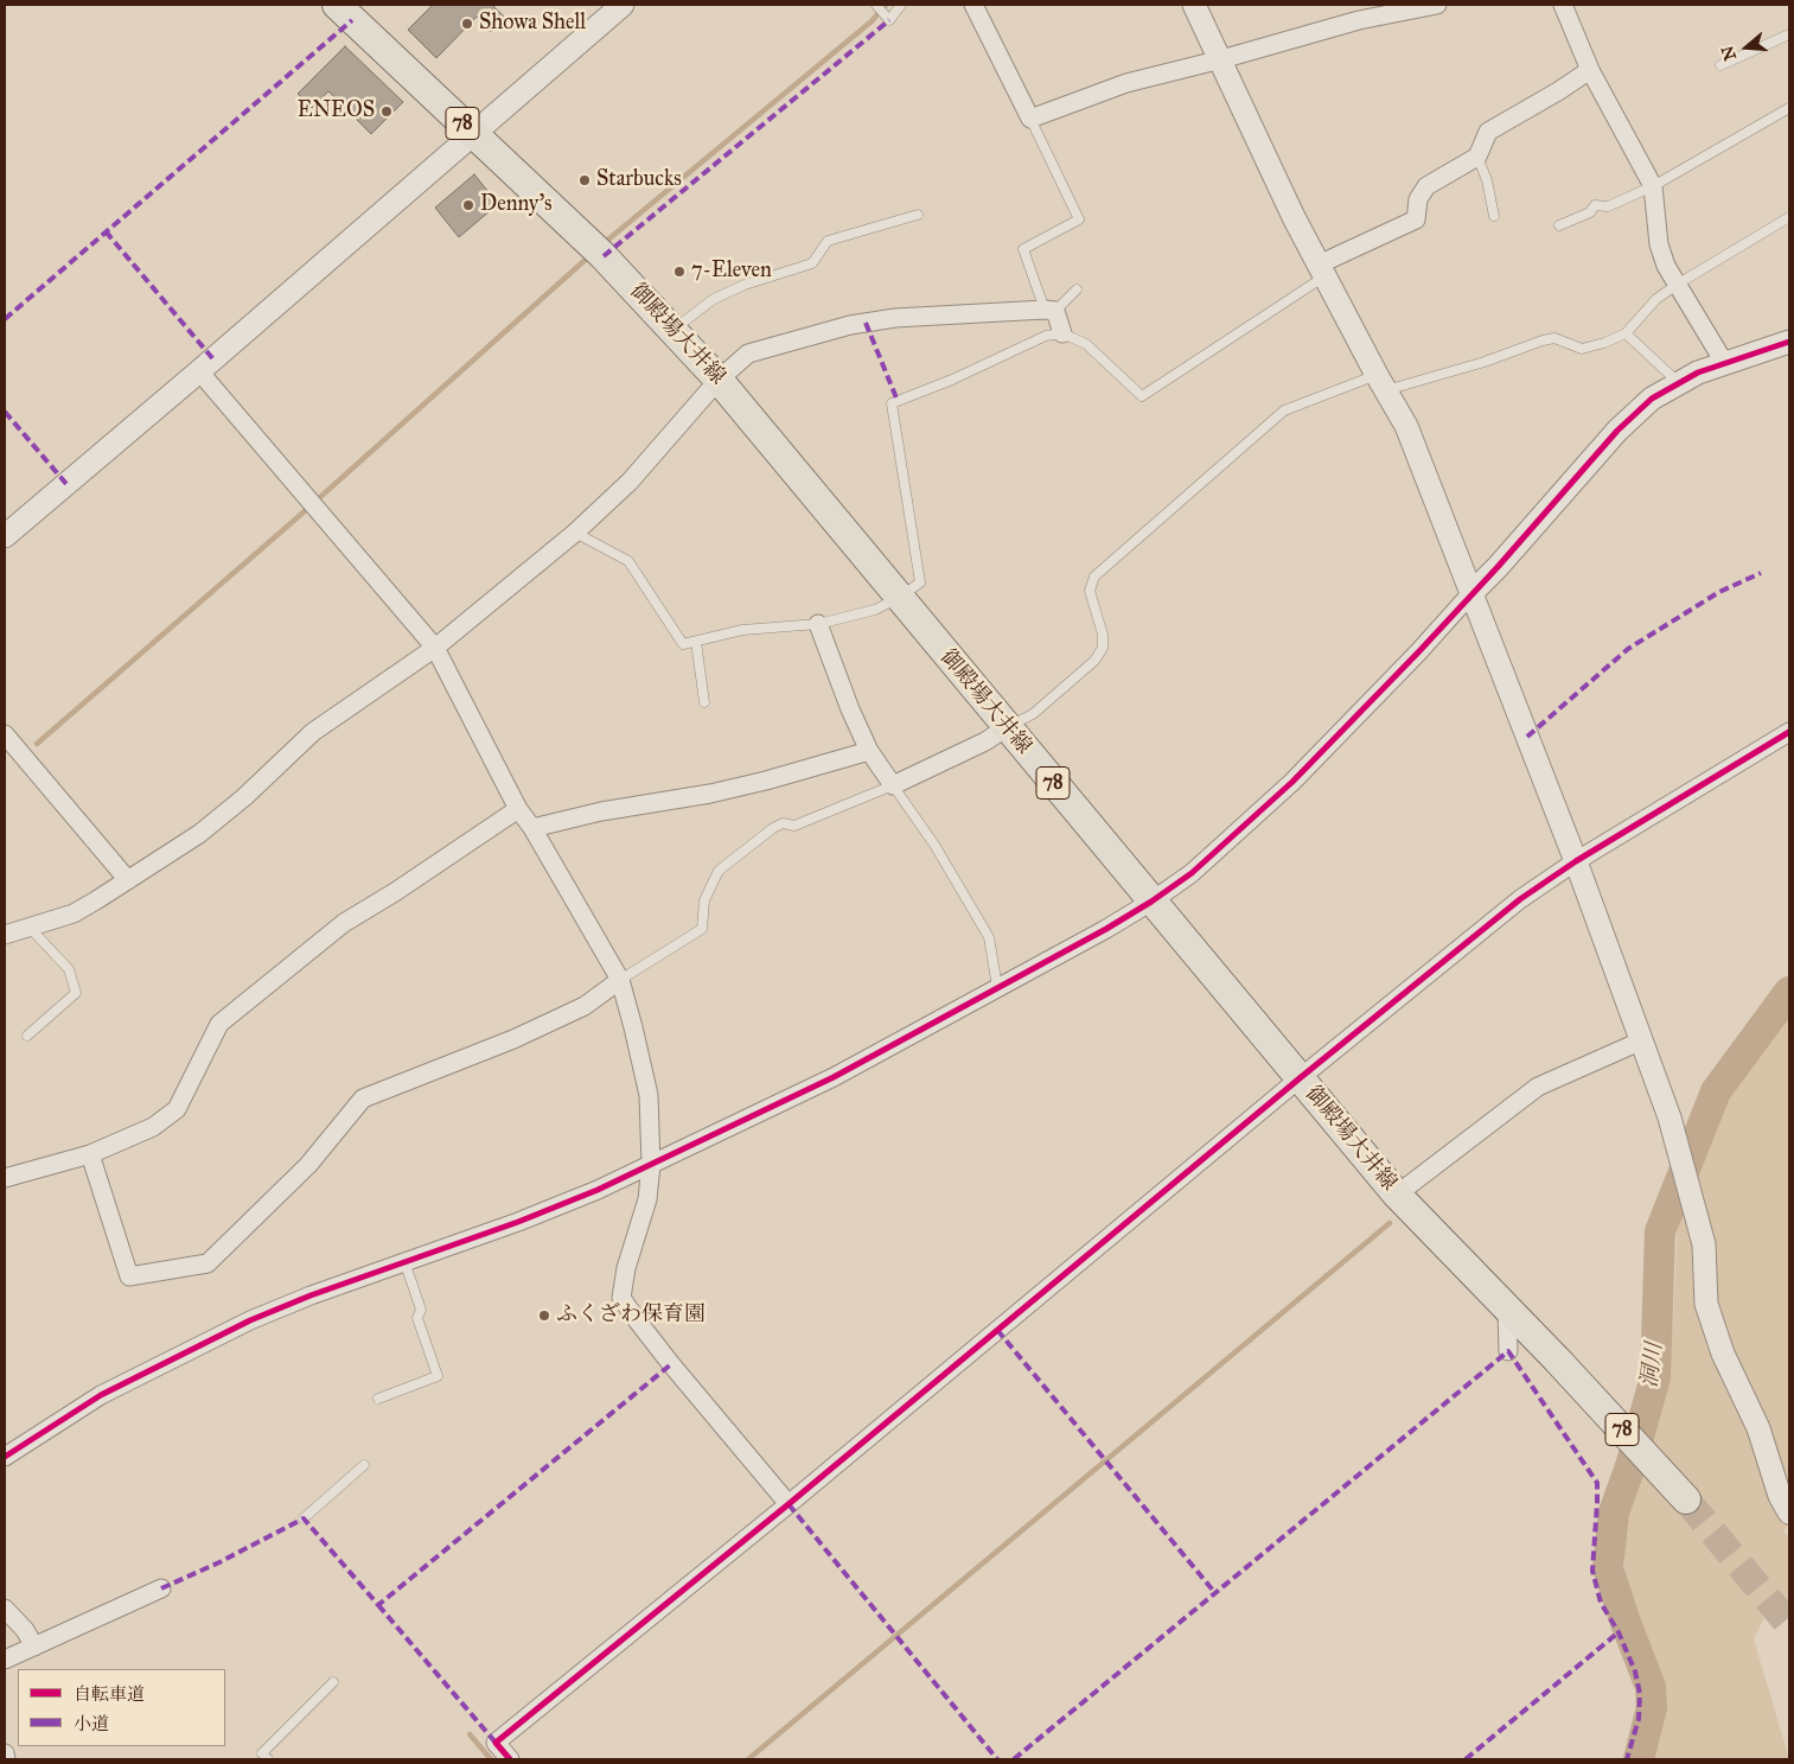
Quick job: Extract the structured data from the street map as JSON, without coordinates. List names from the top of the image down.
{
  "streets": {
    "main road": ["78", "御殿場大井線"]
  },
  "water": ["洞川"],
  "places": [
    "Showa Shell",
    "ENEOS",
    "Starbucks",
    "Denny's",
    "7-Eleven",
    "ふくざわ保育園"
  ],
  "legend": ["自転車道", "小道"],
  "north": "left"
}
